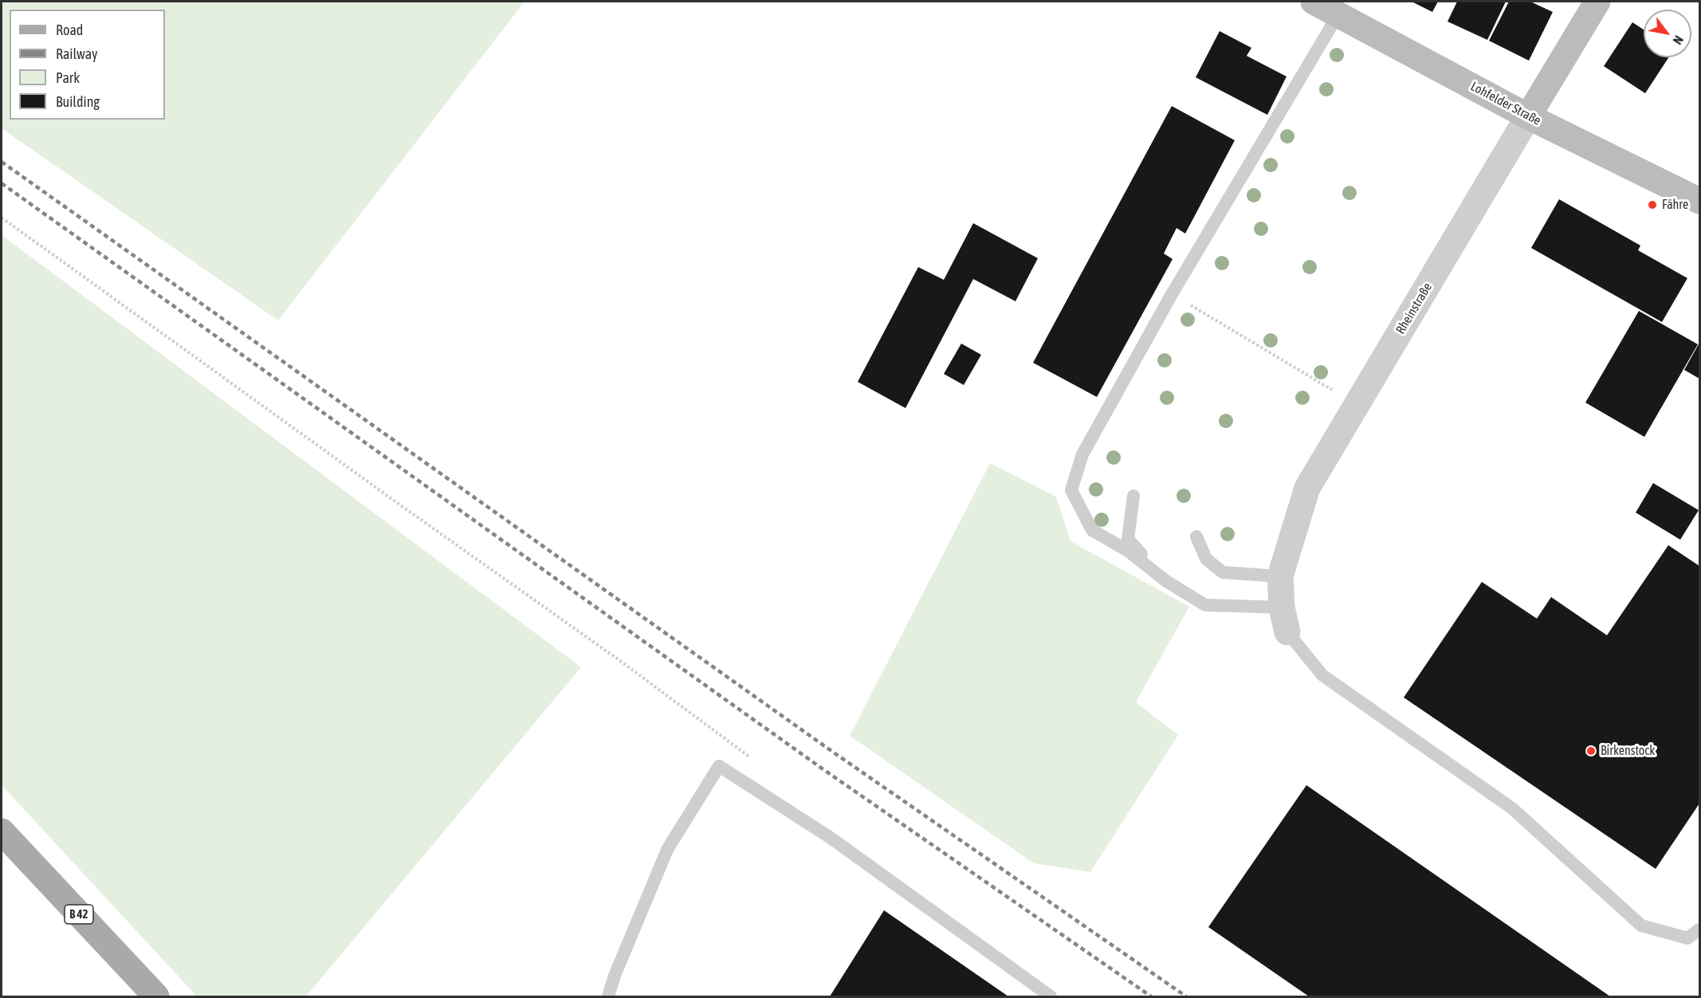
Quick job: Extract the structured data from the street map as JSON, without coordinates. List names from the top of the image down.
{
  "streets": {
    "main road": ["B 42"],
    "street": ["Lohfelder Straße", "Rheinstraße"]
  },
  "crossings": [
    ["Lohfelder Straße", "Rheinstraße"]
  ],
  "places": ["Fähre", "Birkenstock"],
  "legend": [
    "Road",
    "Railway",
    "Park",
    "Building"
  ],
  "north": "bottom right"
}
